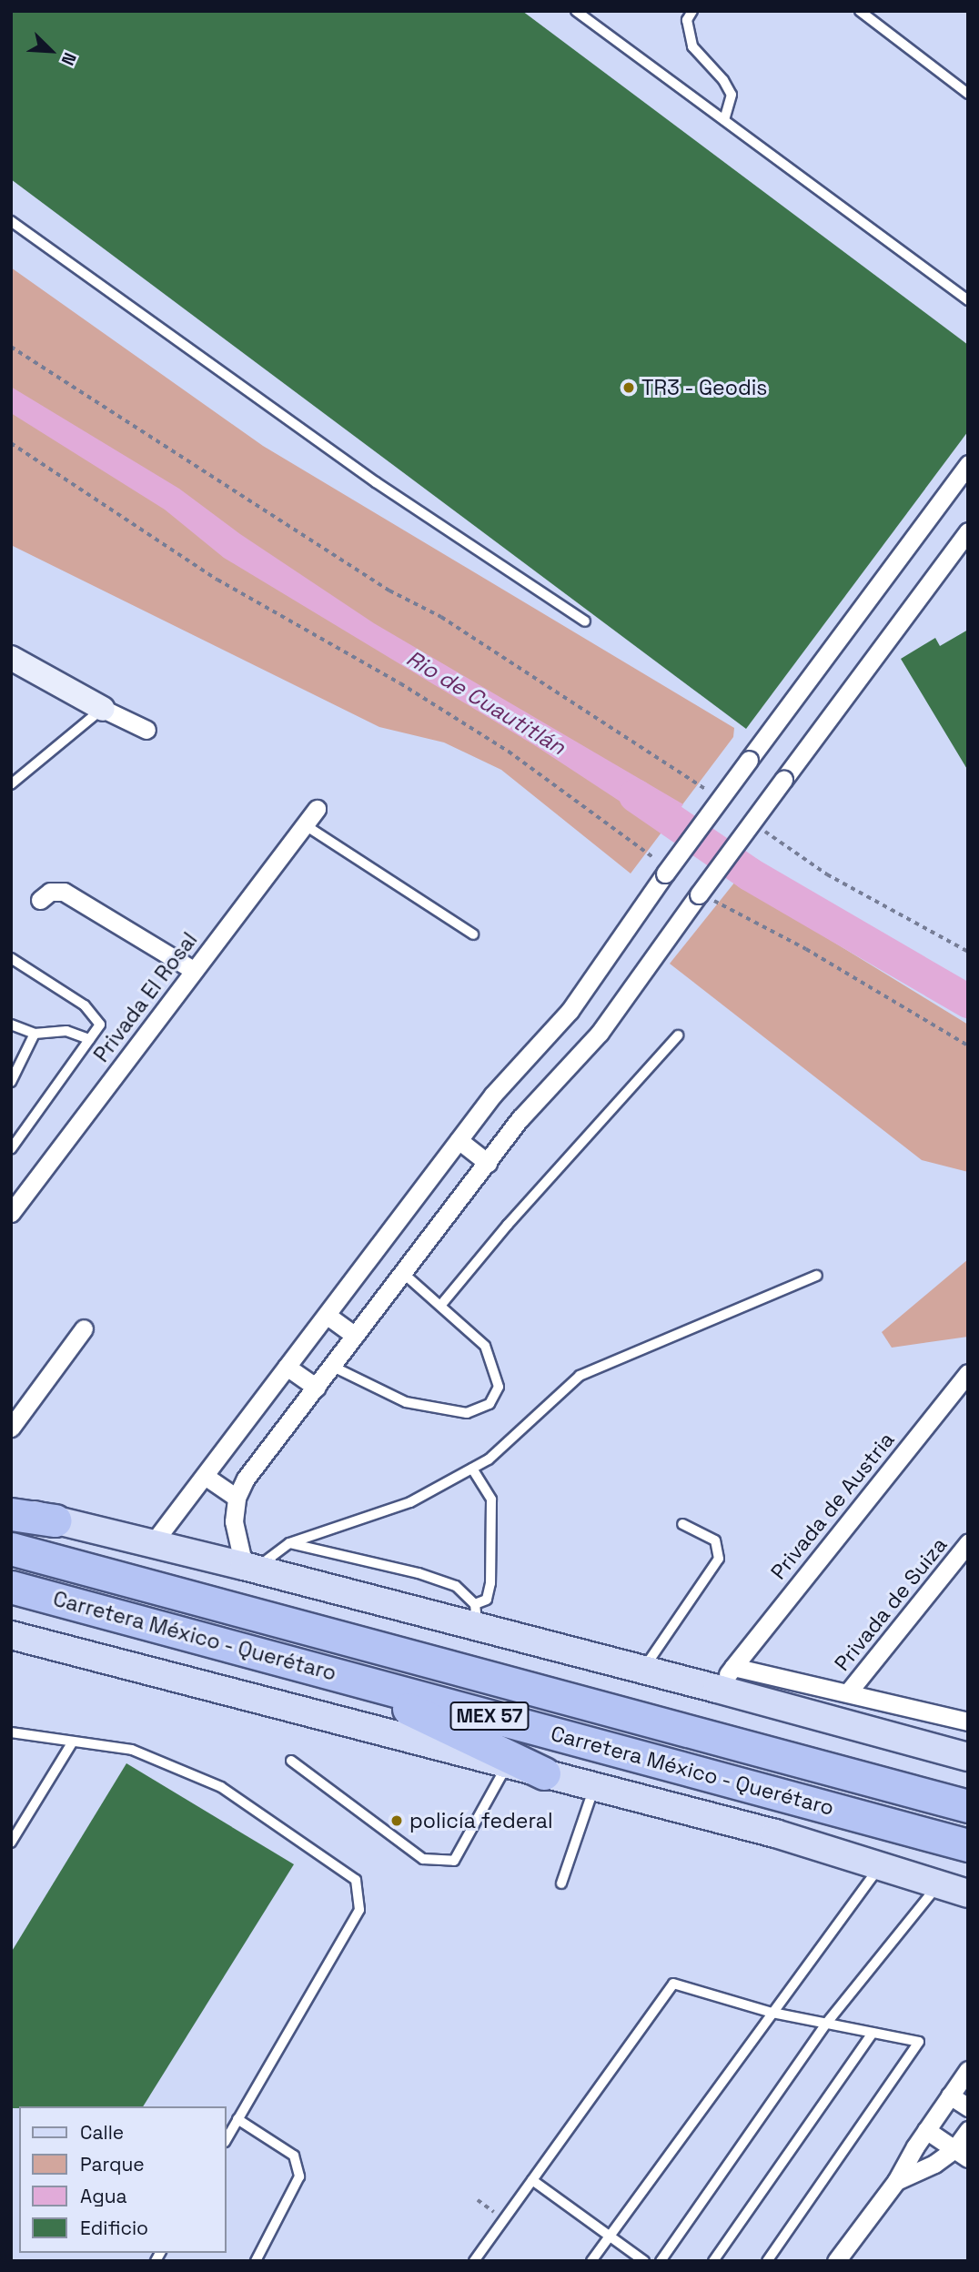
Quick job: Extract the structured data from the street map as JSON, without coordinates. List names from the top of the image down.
{
  "streets": {
    "highway": ["Carretera México - Querétaro", "MEX 57"],
    "street": ["Privada El Rosal", "Privada de Austria", "Privada de Suiza"]
  },
  "water": ["Rio de Cuautitlán"],
  "places": ["TR3 - Geodis", "policía federal"],
  "legend": [
    "Calle",
    "Parque",
    "Agua",
    "Edificio"
  ],
  "north": "bottom right"
}
